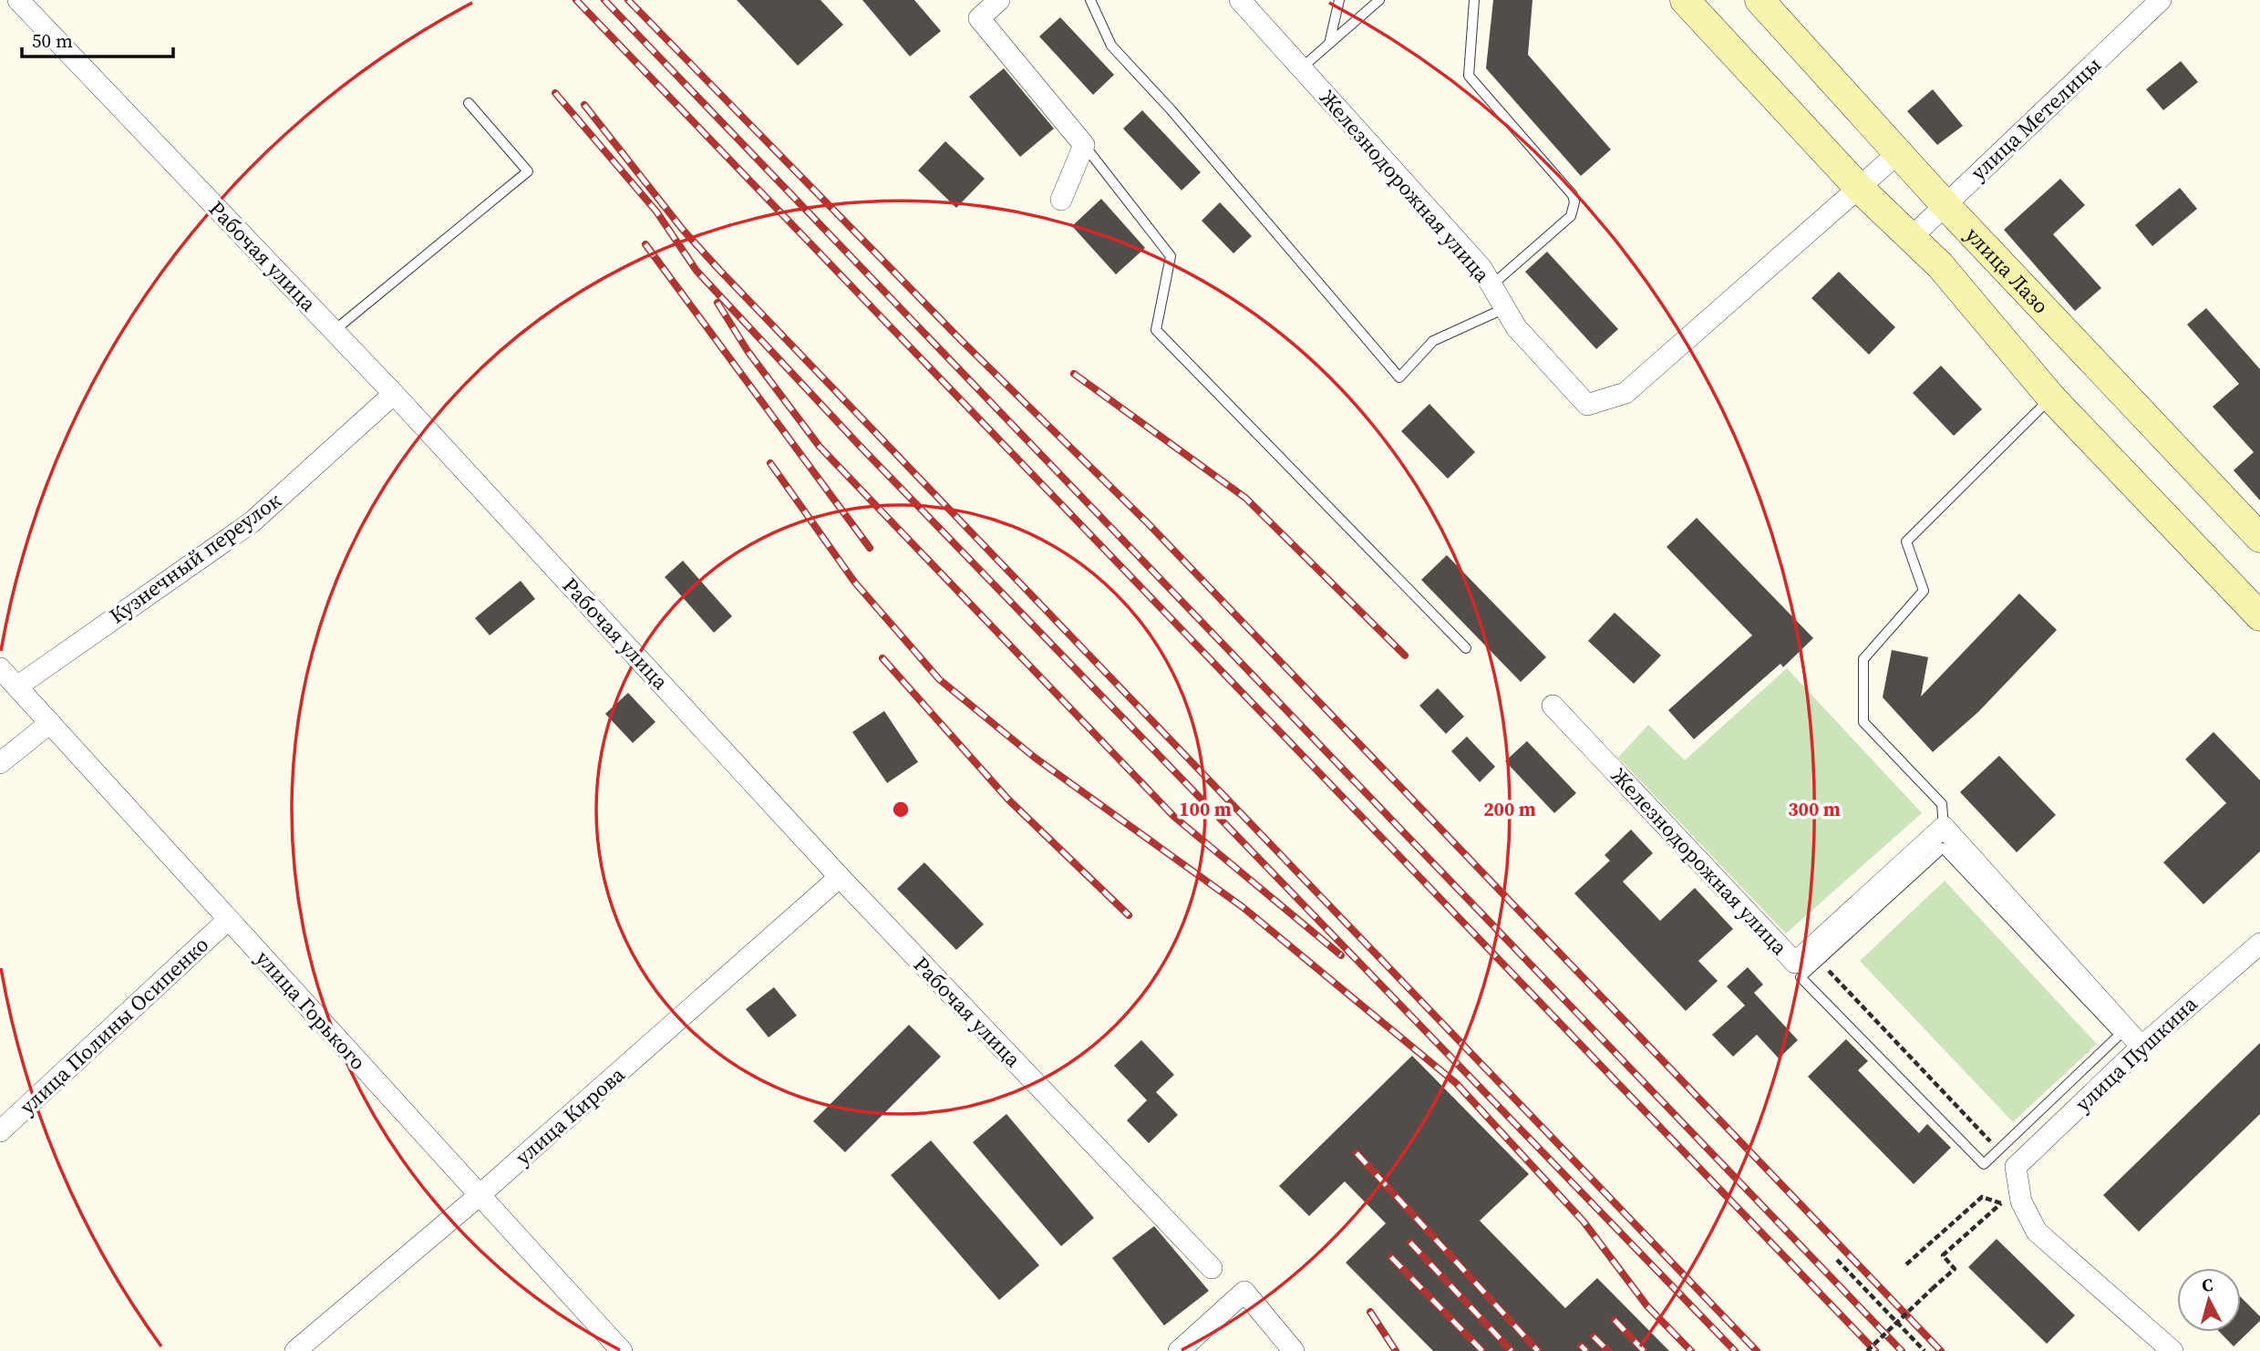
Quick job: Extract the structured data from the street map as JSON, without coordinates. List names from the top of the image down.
{
  "streets": {
    "street": [
      "улица Метелицы",
      "Железнодорожная улица",
      "Рабочая улица",
      "улица Лазо",
      "Кузнечный переулок",
      "улица Горького",
      "улица Полины Осипенко",
      "улица Пушкина",
      "улица Кирова"
    ]
  },
  "crossings": [
    ["улица Метелицы", "улица Лазо"],
    ["Рабочая улица", "Кузнечный переулок"],
    ["Рабочая улица", "улица Кирова"],
    ["Кузнечный переулок", "улица Горького"],
    ["улица Горького", "улица Полины Осипенко"],
    ["улица Горького", "улица Кирова"]
  ],
  "scale_bar": "50 m",
  "north": "top",
  "rings": ["100 m", "200 m", "300 m"]
}
